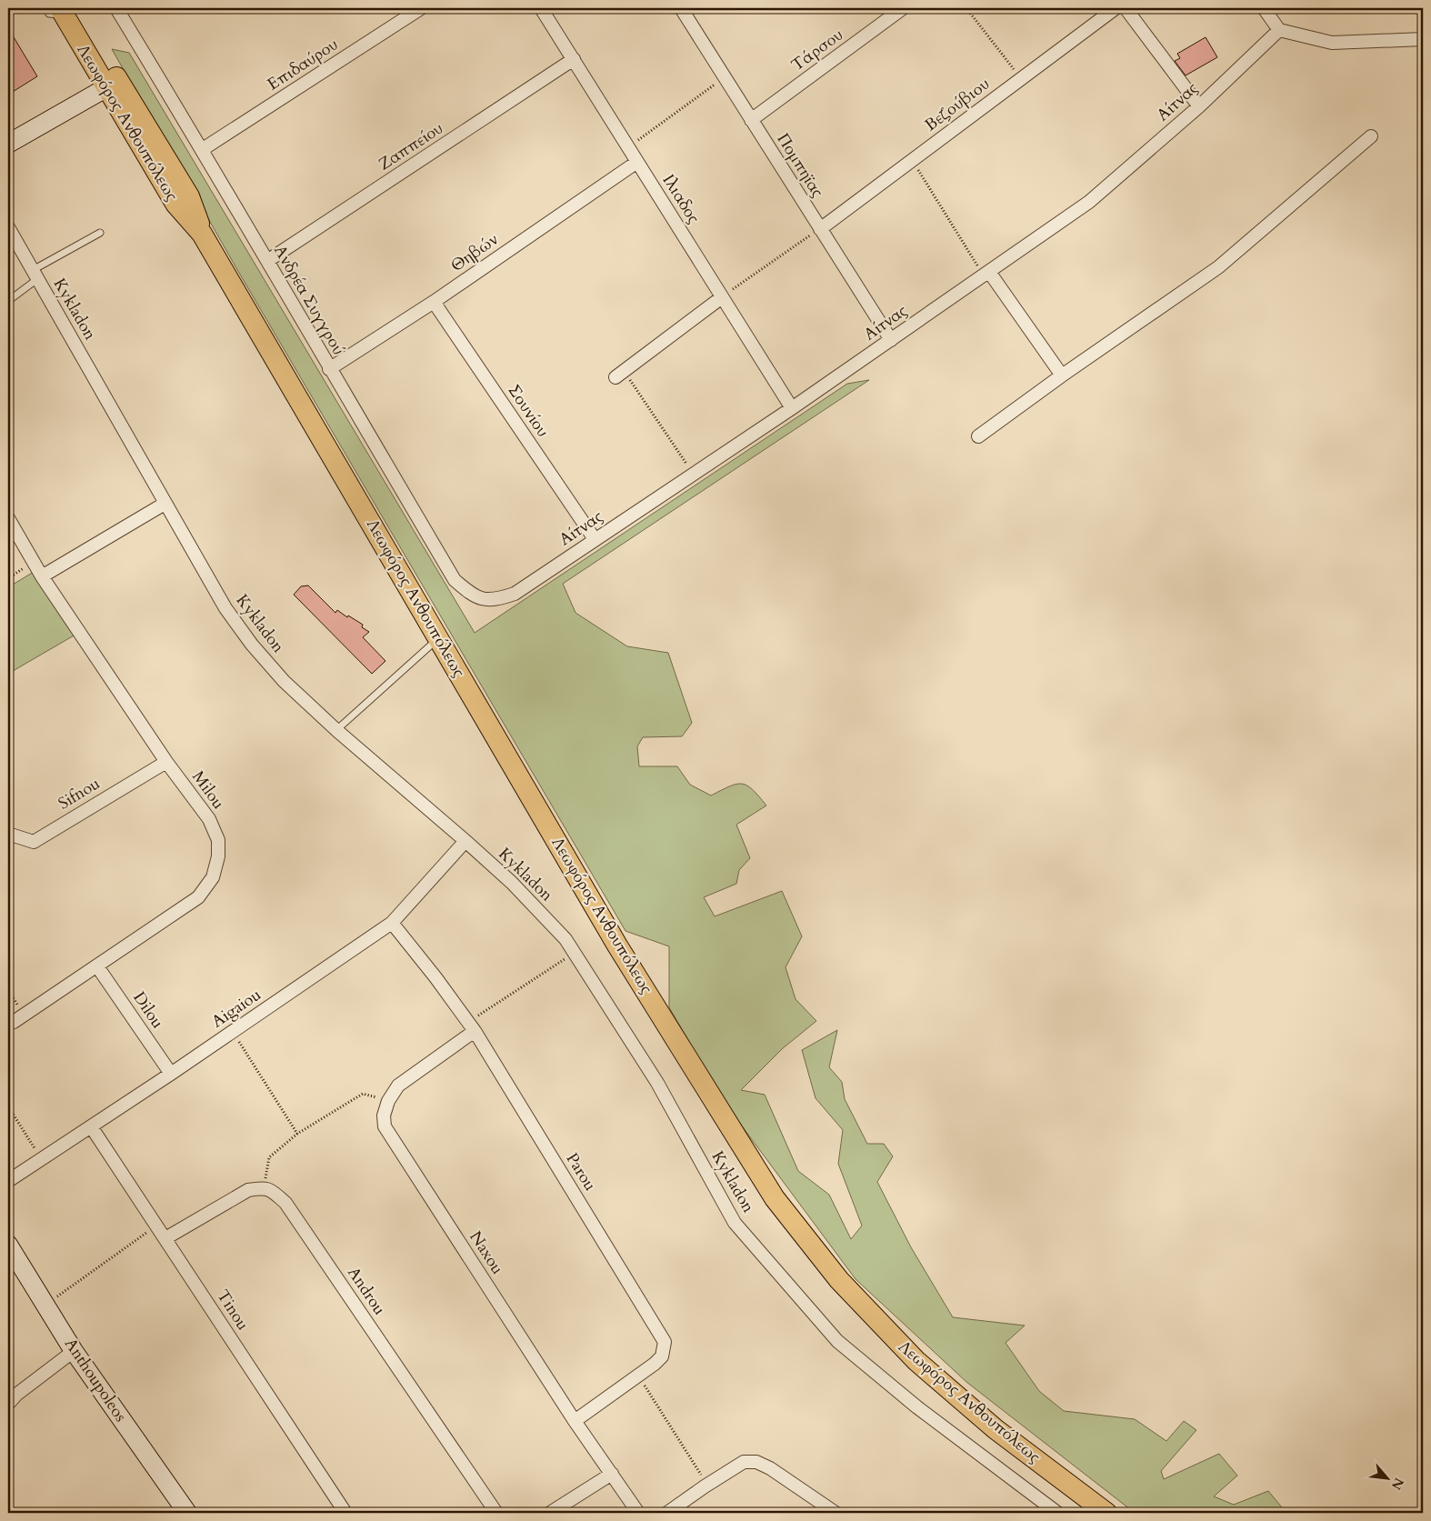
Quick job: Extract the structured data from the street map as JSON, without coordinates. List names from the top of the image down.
{
  "streets": {
    "main road": ["Λεωφόρος Ανθουπόλεως"],
    "street": [
      "Τάρσου",
      "Επιδαύρου",
      "Αίτνας",
      "Βεζούβιου",
      "Ζαππείου",
      "Πομπηϊας",
      "Ιλιαδος",
      "Θηβών",
      "Ανδρέα Συγγρού",
      "Kykladon",
      "Σουνίου",
      "Milou",
      "Sifnou",
      "Aigaiou",
      "Dilou",
      "Parou",
      "Naxou",
      "Androu",
      "Tinou",
      "Anthoupoleos"
    ]
  },
  "crossings": [
    ["Τάρσου", "Πομπηϊας"],
    ["Επιδαύρου", "Ανδρέα Συγγρού"],
    ["Αίτνας", "Πομπηϊας"],
    ["Αίτνας", "Ιλιαδος"],
    ["Αίτνας", "Ανδρέα Συγγρού"],
    ["Αίτνας", "Σουνίου"],
    ["Βεζούβιου", "Πομπηϊας"],
    ["Ζαππείου", "Ιλιαδος"],
    ["Ζαππείου", "Ανδρέα Συγγρού"],
    ["Ιλιαδος", "Θηβών"],
    ["Θηβών", "Ανδρέα Συγγρού"],
    ["Θηβών", "Σουνίου"],
    ["Kykladon", "Aigaiou"],
    ["Milou", "Sifnou"],
    ["Milou", "Dilou"],
    ["Aigaiou", "Dilou"],
    ["Aigaiou", "Parou"],
    ["Aigaiou", "Tinou"],
    ["Parou", "Naxou"]
  ],
  "north": "bottom right"
}
